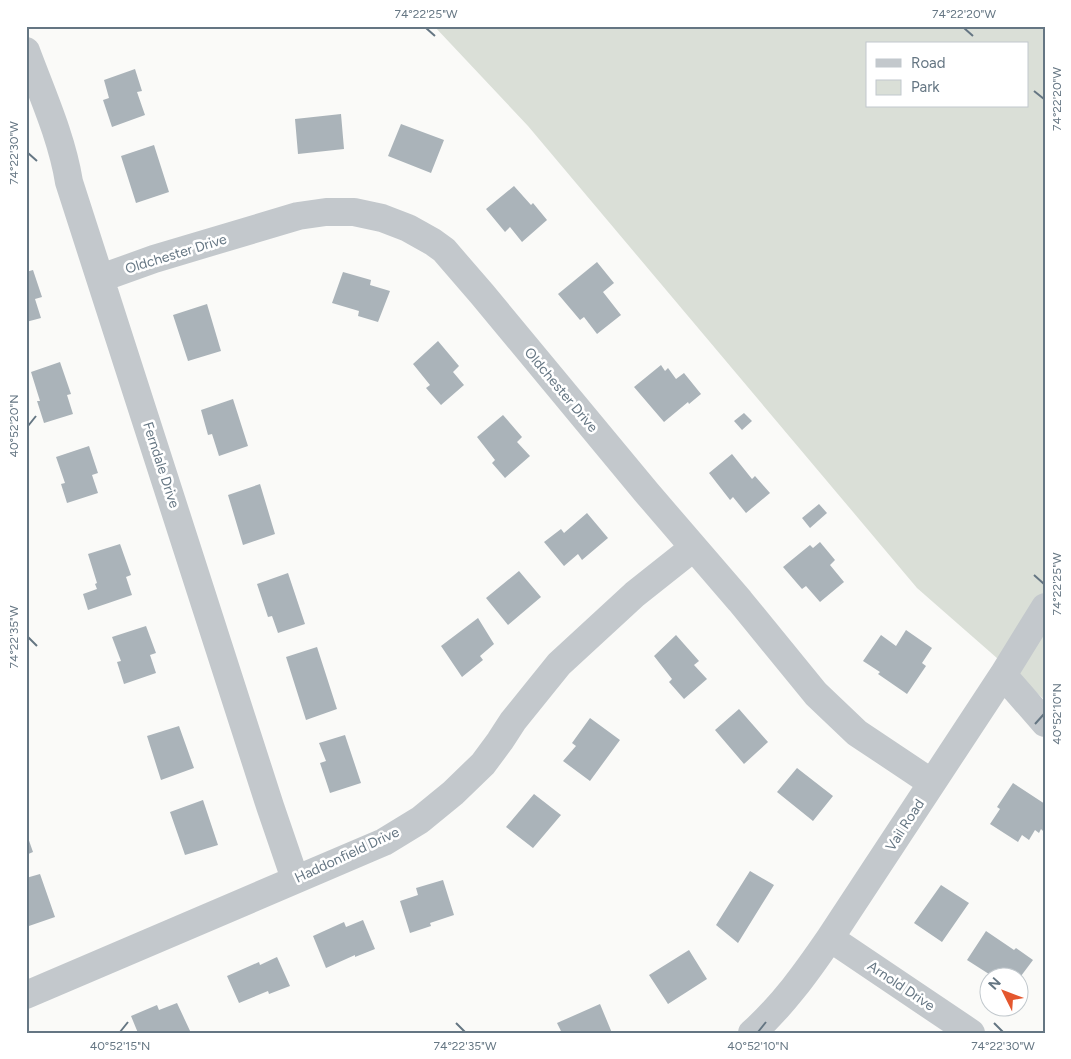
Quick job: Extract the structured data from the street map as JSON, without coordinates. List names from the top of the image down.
{
  "streets": {
    "street": [
      "Oldchester Drive",
      "Ferndale Drive",
      "Vail Road",
      "Haddonfield Drive",
      "Arnold Drive"
    ]
  },
  "crossings": [
    ["Oldchester Drive", "Ferndale Drive"],
    ["Oldchester Drive", "Vail Road"],
    ["Oldchester Drive", "Haddonfield Drive"],
    ["Ferndale Drive", "Haddonfield Drive"],
    ["Vail Road", "Arnold Drive"]
  ],
  "legend": ["Road", "Park"],
  "north": "top left",
  "coordinates": [
    "74°22'25\"W",
    "74°22'20\"W",
    "74°22'30\"W",
    "40°52'20\"N",
    "74°22'35\"W",
    "40°52'10\"N",
    "40°52'15\"N"
  ]
}
